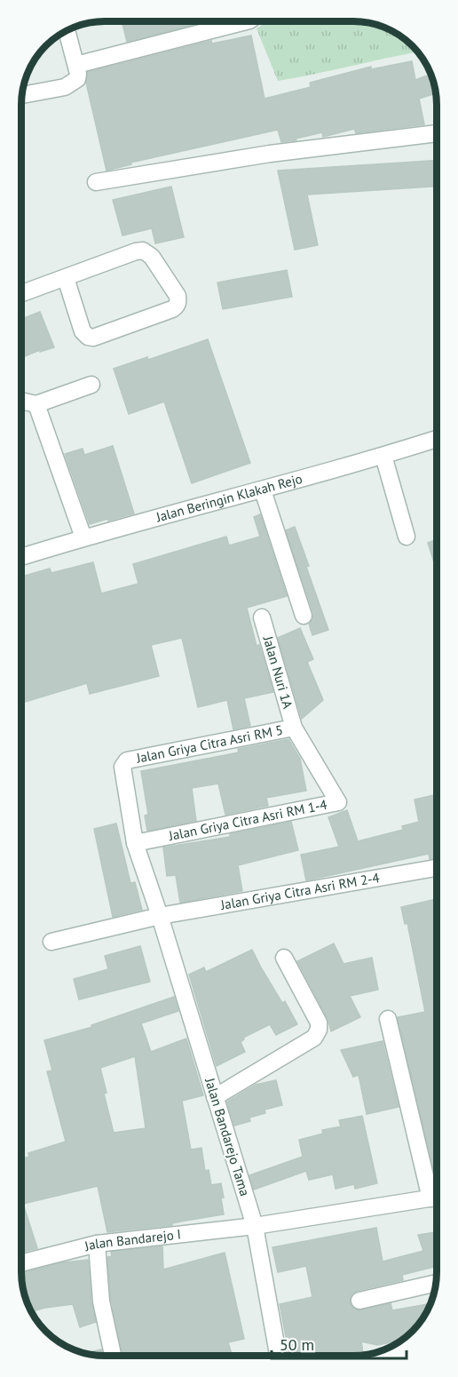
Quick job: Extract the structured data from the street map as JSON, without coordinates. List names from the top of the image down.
{
  "streets": {
    "street": [
      "Jalan Beringin Klakah Rejo",
      "Jalan Nuri 1A",
      "Jalan Griya Citra Asri RM 5",
      "Jalan Griya Citra Asri RM 1-4",
      "Jalan Griya Citra Asri RM 2-4",
      "Jalan Bandarejo Tama",
      "Jalan Bandarejo I"
    ]
  },
  "crossings": [
    ["Jalan Nuri 1A", "Jalan Griya Citra Asri RM 5"],
    ["Jalan Nuri 1A", "Jalan Griya Citra Asri RM 1-4"],
    ["Jalan Griya Citra Asri RM 5", "Jalan Griya Citra Asri RM 1-4"],
    ["Jalan Griya Citra Asri RM 5", "Jalan Bandarejo Tama"],
    ["Jalan Griya Citra Asri RM 1-4", "Jalan Bandarejo Tama"],
    ["Jalan Griya Citra Asri RM 2-4", "Jalan Bandarejo Tama"],
    ["Jalan Bandarejo Tama", "Jalan Bandarejo I"]
  ],
  "scale_bar": "50 m"
}
